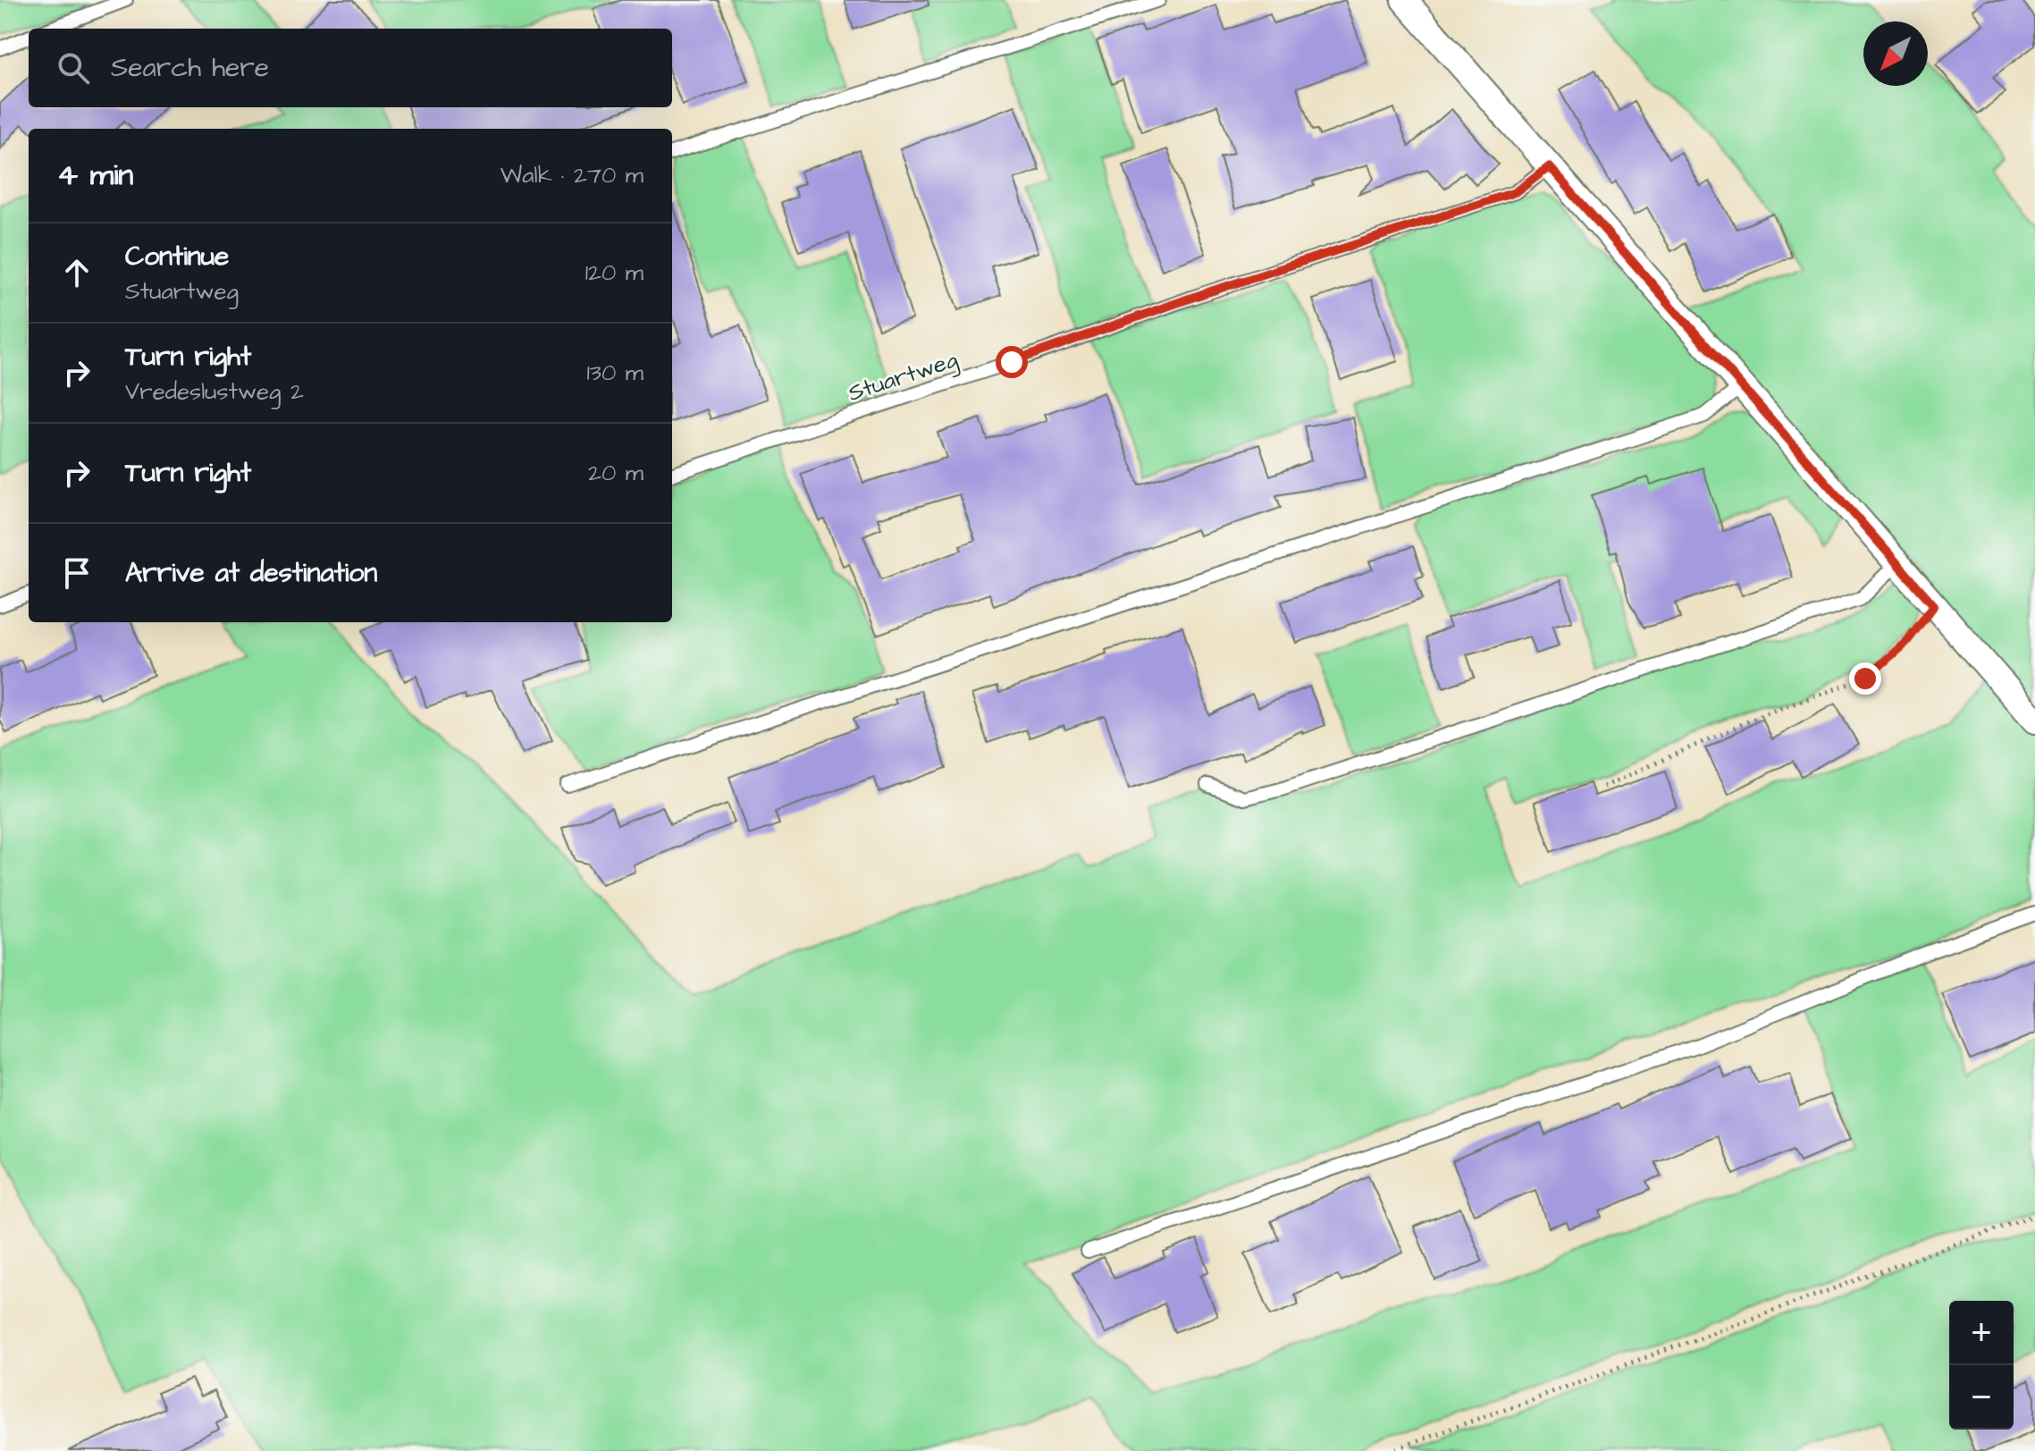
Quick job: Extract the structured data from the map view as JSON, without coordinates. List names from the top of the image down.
{
  "streets": {
    "lane": ["Stuartweg"]
  },
  "north": "bottom left",
  "page": {
    "search": "Search here",
    "heading": ["4 min", "Walk · 270 m"],
    "list": [
      ["Continue", "Stuartweg", "120 m"],
      ["Turn right", "Vredeslustweg 2", "130 m"],
      ["Turn right", "20 m"],
      "Arrive at destination"
    ],
    "map_buttons": ["+", "−"]
  }
}
